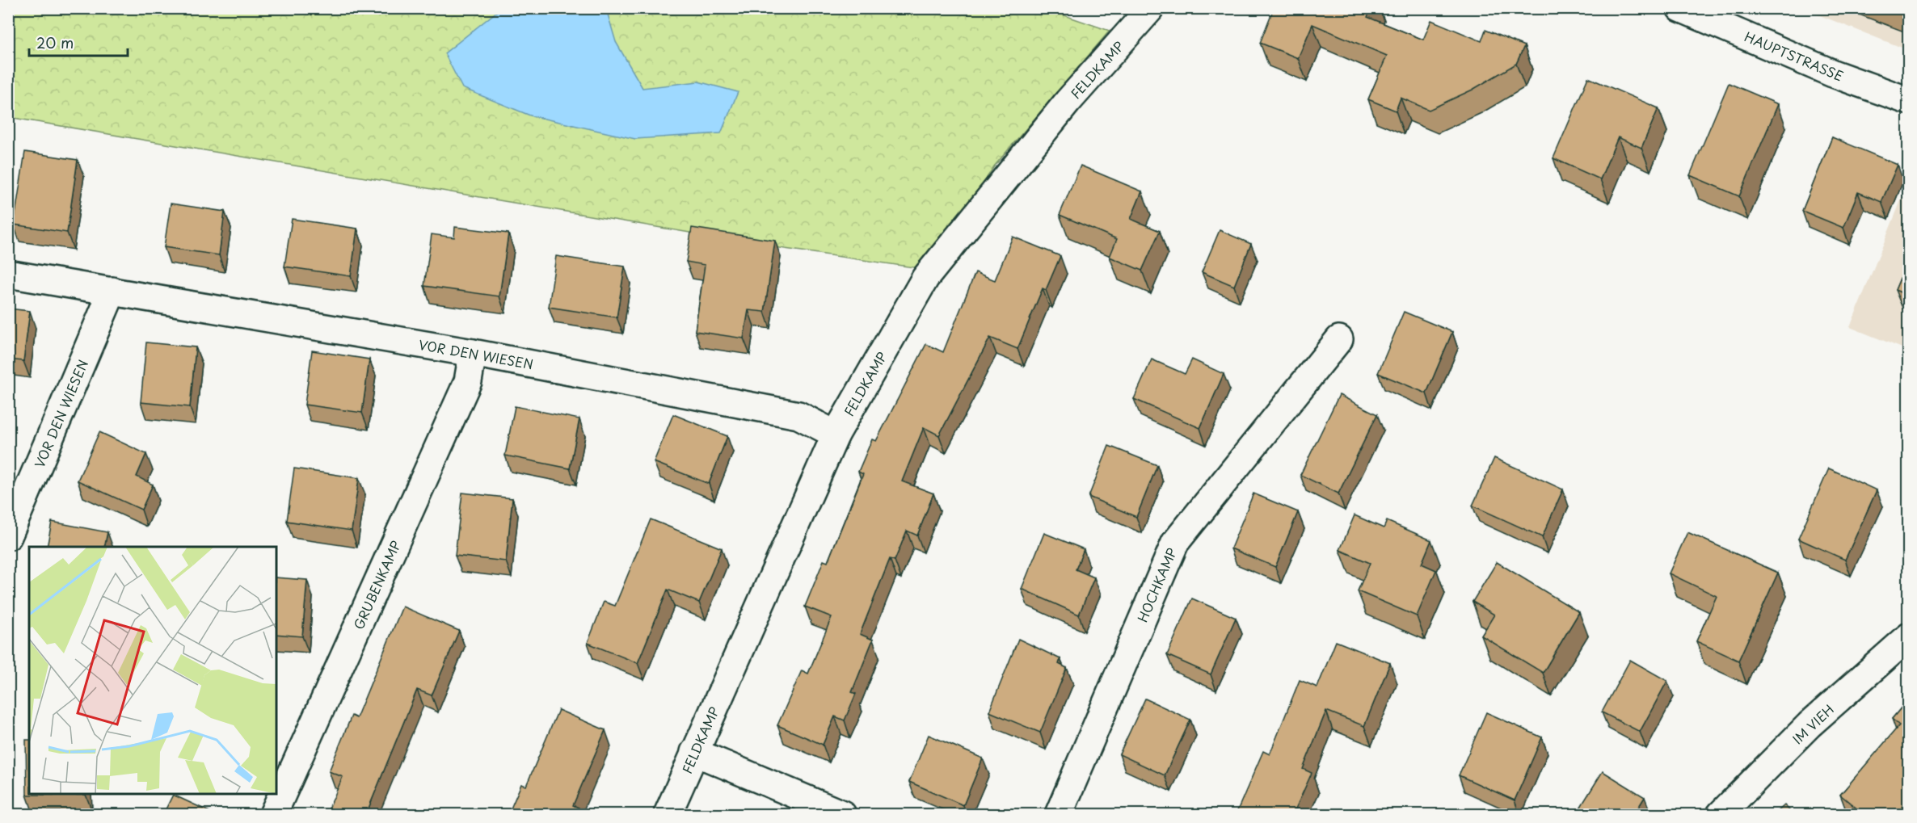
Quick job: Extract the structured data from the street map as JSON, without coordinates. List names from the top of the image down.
{
  "streets": {
    "street": [
      "HAUPTSTRASSE",
      "FELDKAMP",
      "VOR DEN WIESEN",
      "GRUBENKAMP",
      "HOCHKAMP",
      "IM VIEH"
    ]
  },
  "crossings": [
    ["FELDKAMP", "VOR DEN WIESEN"],
    ["VOR DEN WIESEN", "GRUBENKAMP"]
  ],
  "scale_bar": "20 m"
}
